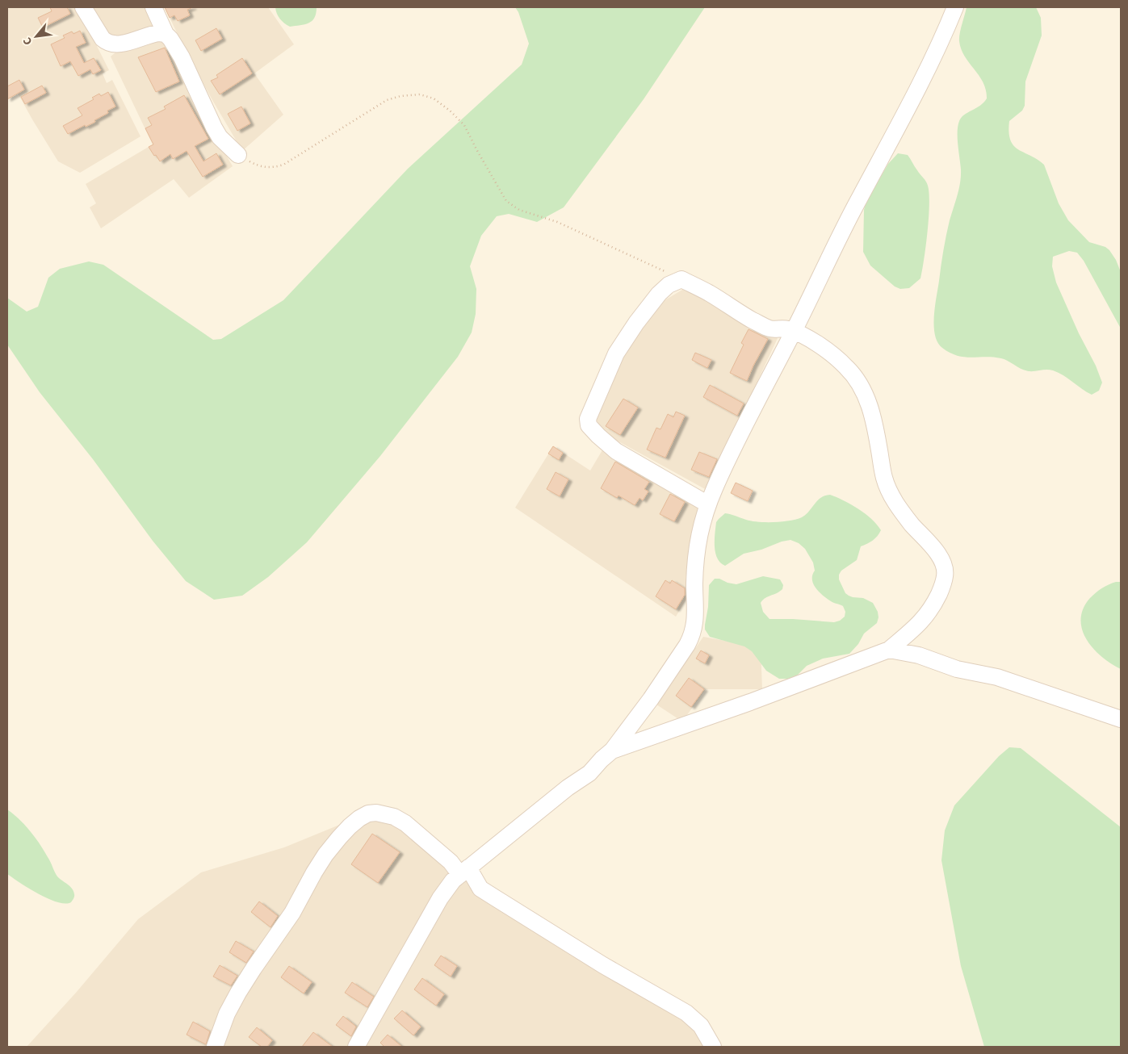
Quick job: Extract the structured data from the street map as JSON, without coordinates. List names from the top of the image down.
{
  "north": "bottom left"
}
